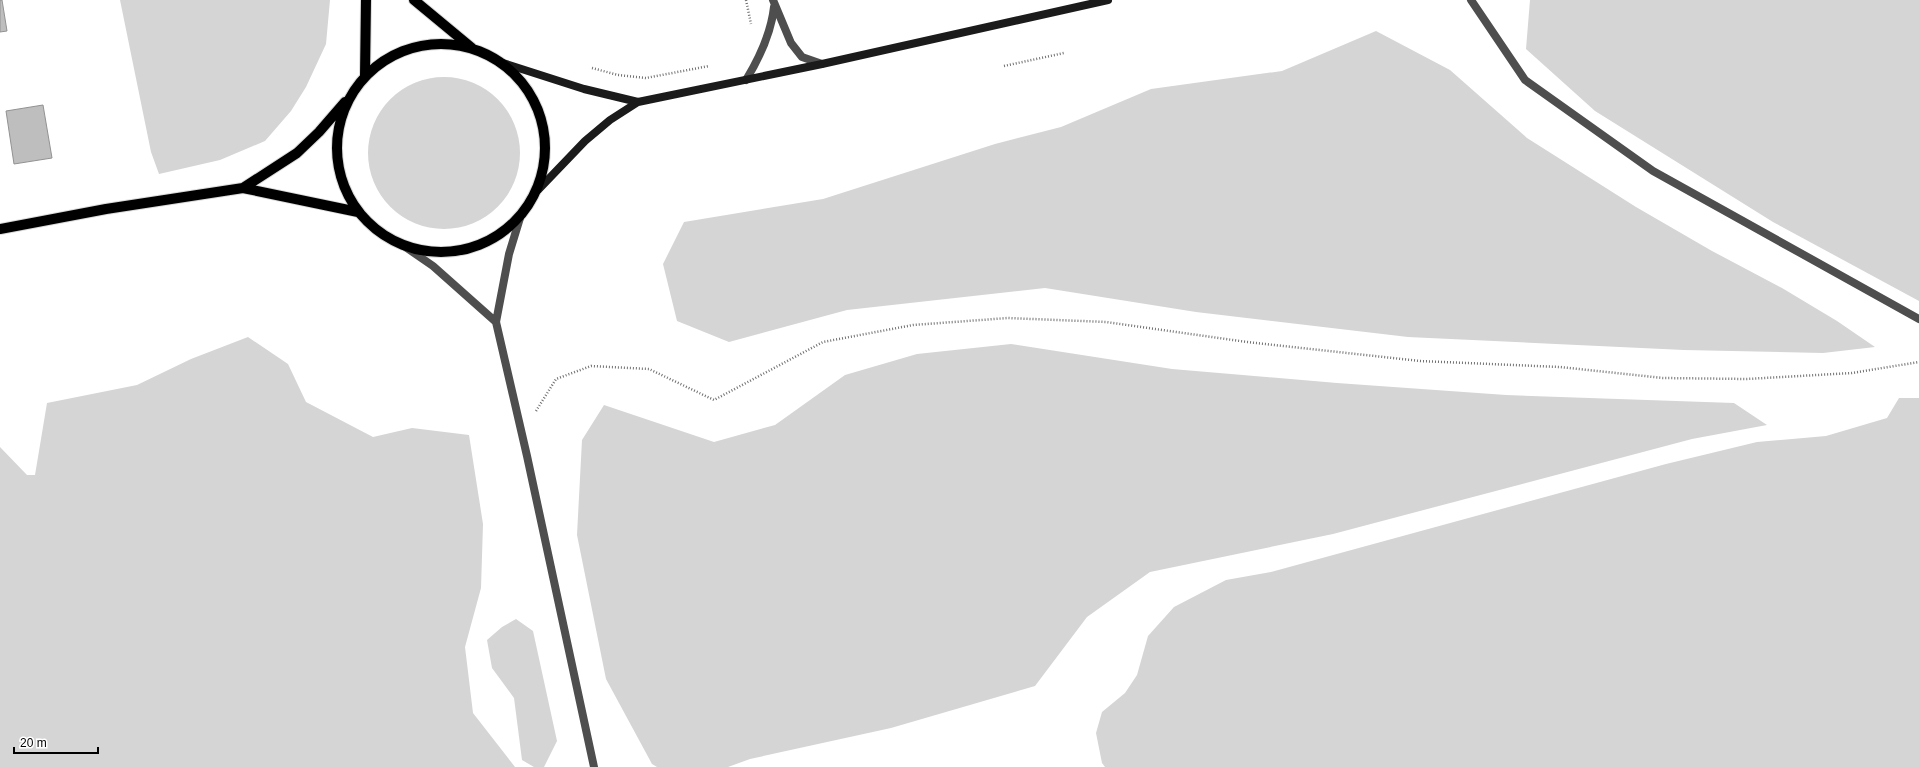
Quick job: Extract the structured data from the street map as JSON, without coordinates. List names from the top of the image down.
{
  "scale_bar": "20 m"
}
